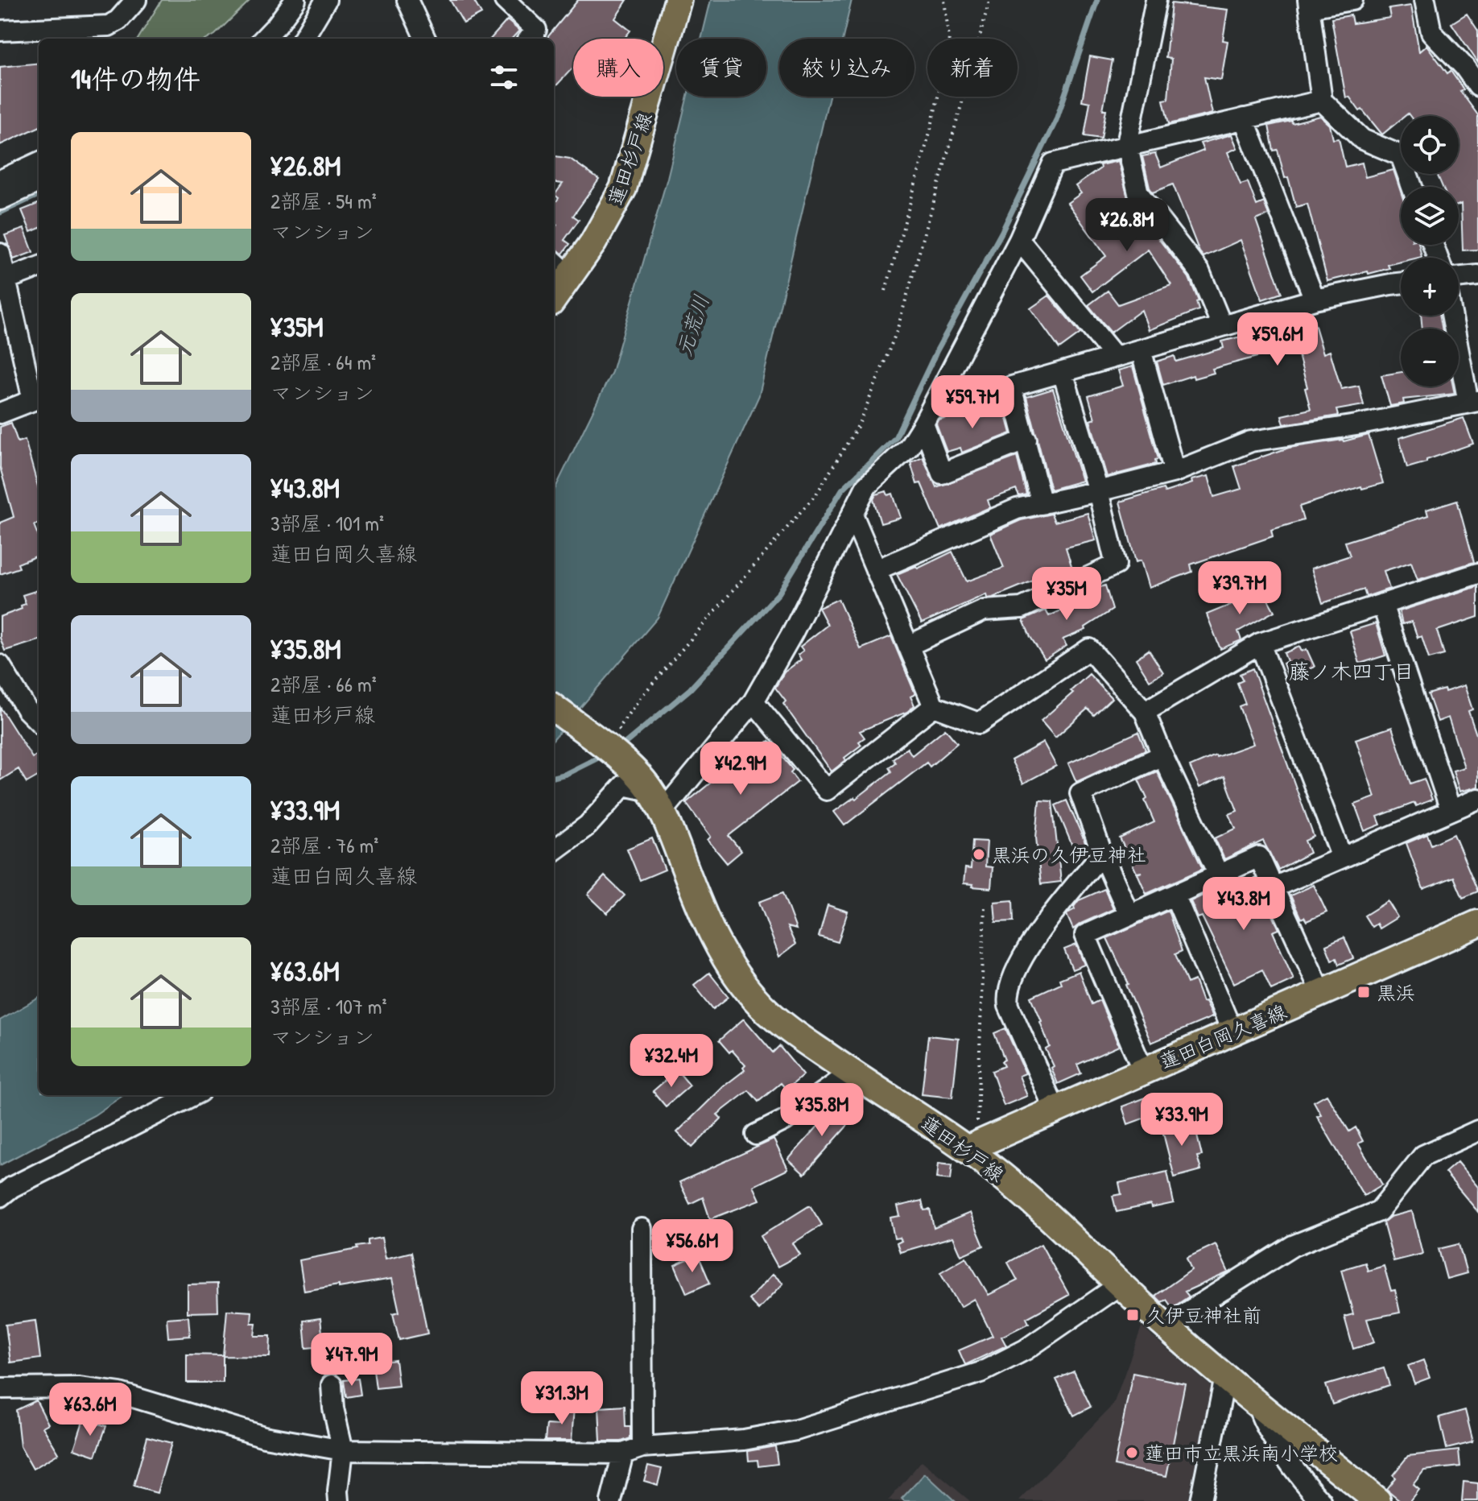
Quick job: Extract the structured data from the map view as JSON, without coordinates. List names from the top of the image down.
{
  "streets": {
    "main road": ["蓮田杉戸線", "蓮田白岡久喜線"]
  },
  "crossings": [
    ["蓮田杉戸線", "蓮田白岡久喜線"]
  ],
  "districts": ["藤ノ木四丁目"],
  "water": ["元荒川"],
  "places": {
    "other": ["黒浜の久伊豆神社", "蓮田市立黒浜南小学校"],
    "transit": ["黒浜", "久伊豆神社前"]
  },
  "page": {
    "chip": [
      "購入",
      "賃貸",
      "絞り込み",
      "新着"
    ],
    "heading": "14件の物件",
    "map_buttons": ["+", "−"],
    "list": [
      {
        "name": "¥26.8M",
        "note": "2部屋 · 54 m² · マンション"
      },
      {
        "name": "¥35M",
        "note": "2部屋 · 64 m² · マンション"
      },
      {
        "name": "¥43.8M",
        "note": "3部屋 · 101 m² · 蓮田白岡久喜線"
      },
      {
        "name": "¥35.8M",
        "note": "2部屋 · 66 m² · 蓮田杉戸線"
      },
      {
        "name": "¥33.9M",
        "note": "2部屋 · 76 m² · 蓮田白岡久喜線"
      },
      {
        "name": "¥63.6M",
        "note": "3部屋 · 107 m² · マンション"
      }
    ],
    "price": [
      "¥26.8M",
      "¥59.6M",
      "¥59.7M",
      "¥39.7M",
      "¥35M",
      "¥42.9M",
      "¥43.8M",
      "¥32.4M",
      "¥35.8M",
      "¥33.9M",
      "¥56.6M",
      "¥47.9M",
      "¥31.3M",
      "¥63.6M"
    ]
  }
}
